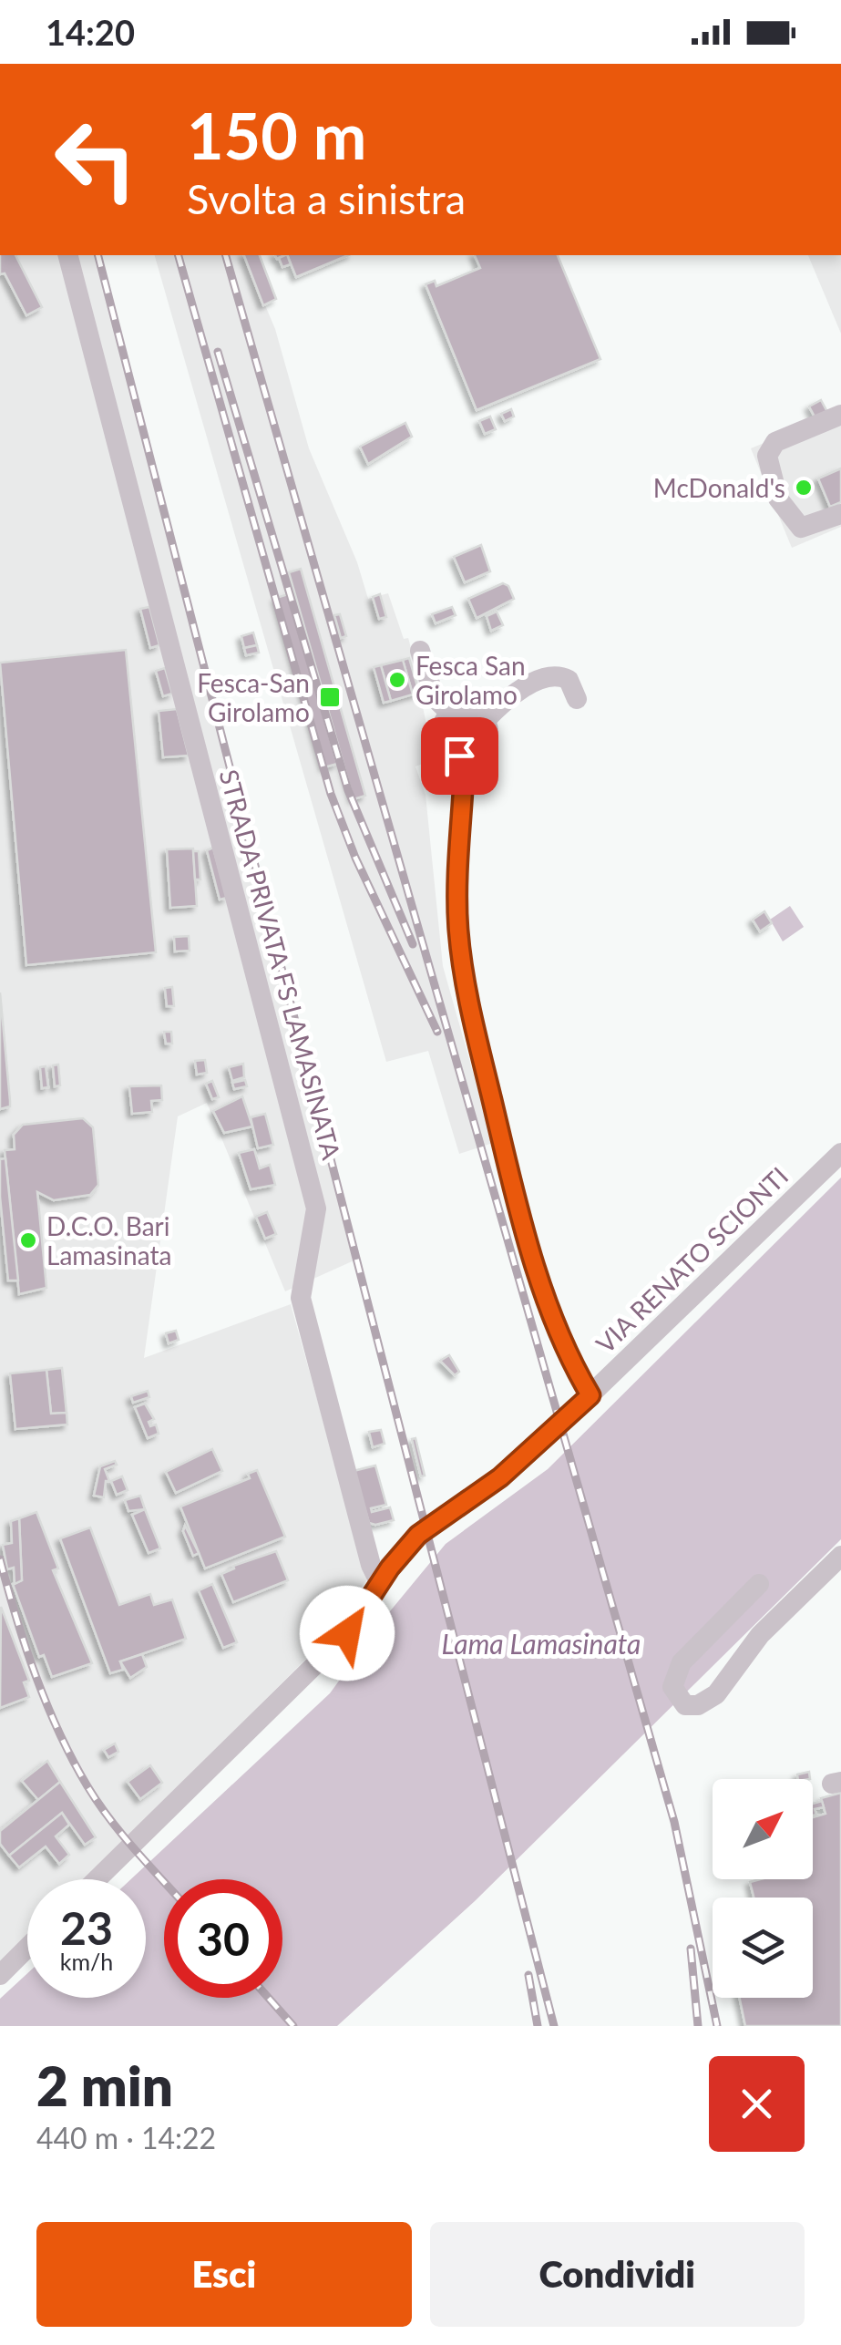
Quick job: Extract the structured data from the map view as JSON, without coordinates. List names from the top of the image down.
{
  "streets": {
    "street": ["STRADA PRIVATA FS LAMASINATA", "VIA RENATO SCIONTI"]
  },
  "crossings": [
    ["STRADA PRIVATA FS LAMASINATA", "VIA RENATO SCIONTI"]
  ],
  "water": ["Lama Lamasinata"],
  "places": {
    "other": ["McDonald's", "Fesca San Girolamo", "D.C.O. Bari Lamasinata"],
    "transit": ["Fesca-San Girolamo"]
  },
  "north": "top right",
  "page": {
    "status": "14:20",
    "turn": ["150 m", "Svolta a sinistra"],
    "speed": "23 km/h",
    "limit": "30",
    "heading": ["2 min", "440 m · 14:22"],
    "buttons": ["Esci", "Condividi"]
  }
}
